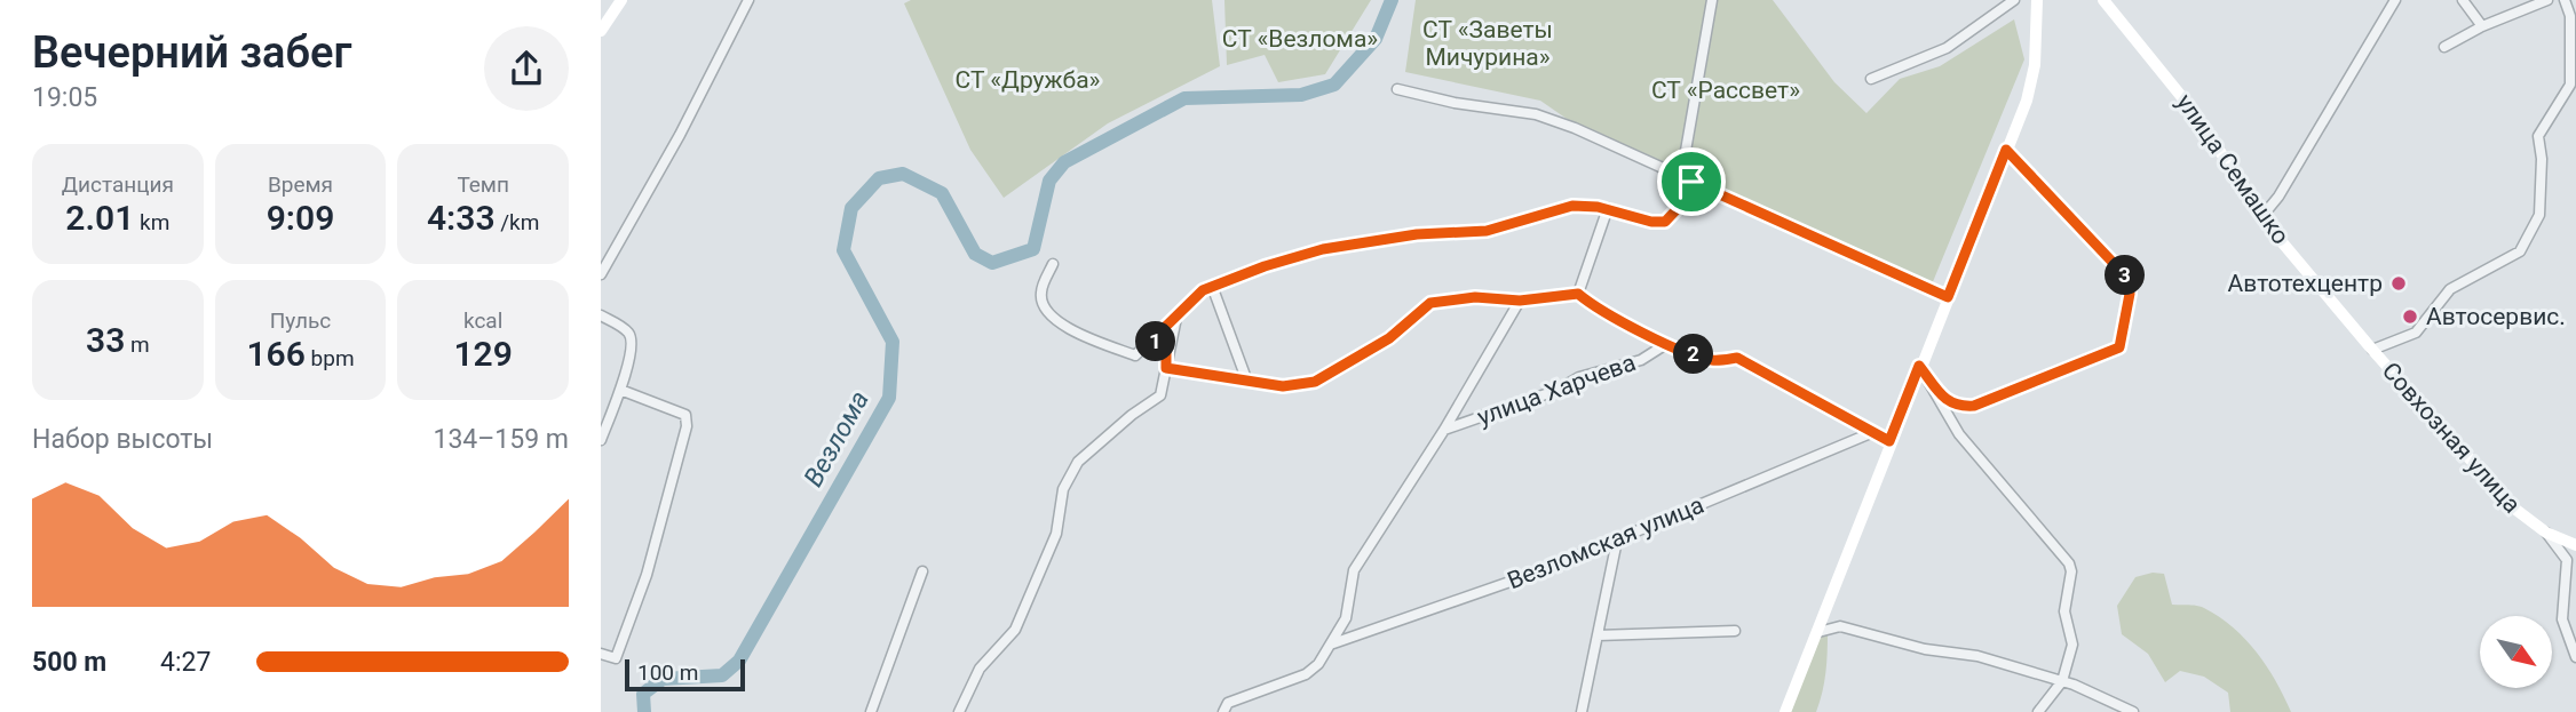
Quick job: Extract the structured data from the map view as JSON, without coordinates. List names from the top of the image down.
{
  "streets": {
    "street": [
      "улица Семашко",
      "улица Харчева",
      "Совхозная улица",
      "Везломская улица"
    ]
  },
  "crossings": [
    ["улица Семашко", "Совхозная улица"]
  ],
  "water": ["Везлома"],
  "parks": [
    "СТ «Заветы Мичурина»",
    "СТ «Везлома»",
    "СТ «Дружба»",
    "СТ «Рассвет»"
  ],
  "places": ["Автотехцентр", "Автосервис."],
  "scale_bar": "100 m",
  "north": "bottom right",
  "page": {
    "heading": ["Вечерний забег", "19:05"],
    "stats": [
      ["Дистанция", "2.01 km"],
      ["Время", "9:09"],
      ["Темп", "4:33 /km"],
      ["33 m"],
      ["Пульс", "166 bpm"],
      ["kcal", "129"]
    ],
    "pins": ["3", "1", "2"],
    "chart": ["Набор высоты", "134–159 m"],
    "list": [
      {
        "name": "500 m",
        "note": "4:27"
      }
    ],
    "scale": "100 m"
  }
}
